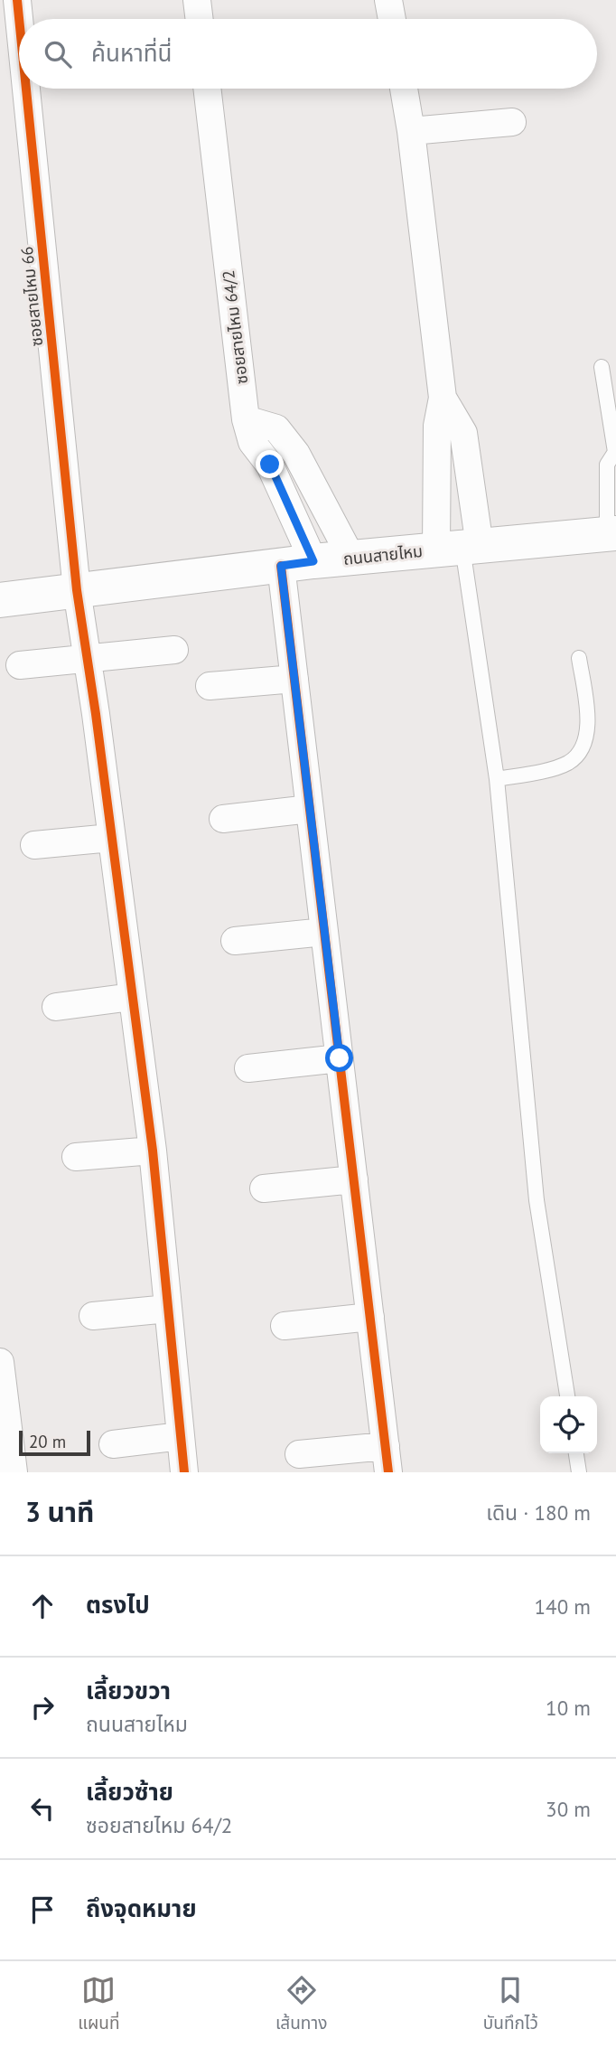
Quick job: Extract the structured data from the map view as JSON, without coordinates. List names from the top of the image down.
{
  "streets": {
    "main road": ["ถนนสายไหม"],
    "street": ["ซอยสายไหม 66", "ซอยสายไหม 64/2"]
  },
  "crossings": [
    ["ซอยสายไหม 66", "ถนนสายไหม"],
    ["ซอยสายไหม 64/2", "ถนนสายไหม"]
  ],
  "scale_bar": "20 m",
  "page": {
    "search": "ค้นหาที่นี่",
    "scale": "20 m",
    "heading": ["3 นาที", "เดิน · 180 m"],
    "list": [
      ["ตรงไป", "140 m"],
      ["เลี้ยวขวา", "ถนนสายไหม", "10 m"],
      ["เลี้ยวซ้าย", "ซอยสายไหม 64/2", "30 m"],
      "ถึงจุดหมาย"
    ],
    "nav": ["แผนที่", "เส้นทาง", "บันทึกไว้"]
  }
}
